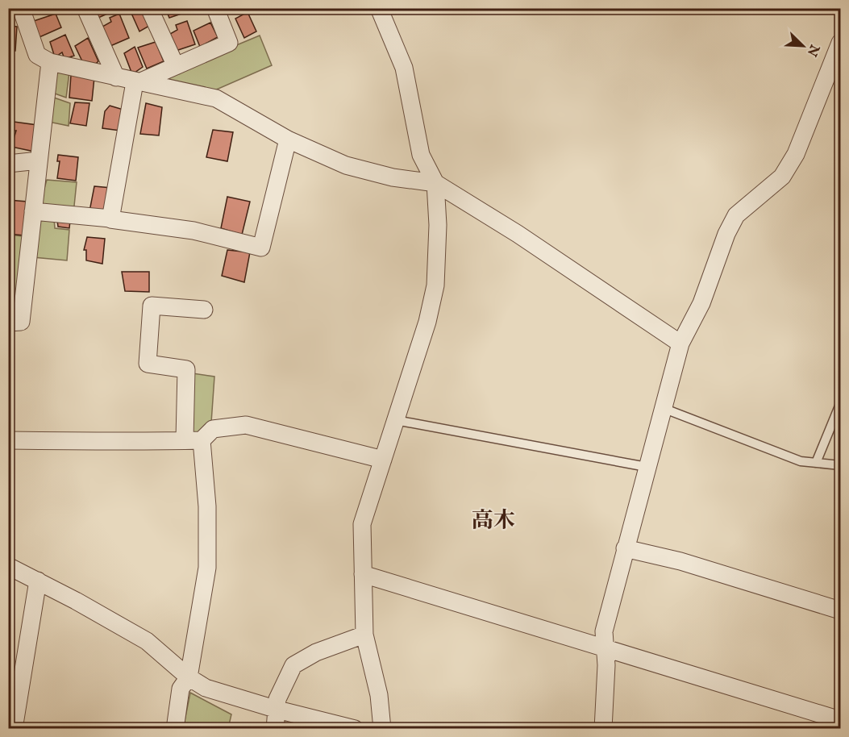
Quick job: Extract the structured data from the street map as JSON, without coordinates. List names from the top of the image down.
{
  "districts": ["高木"],
  "north": "bottom right"
}
